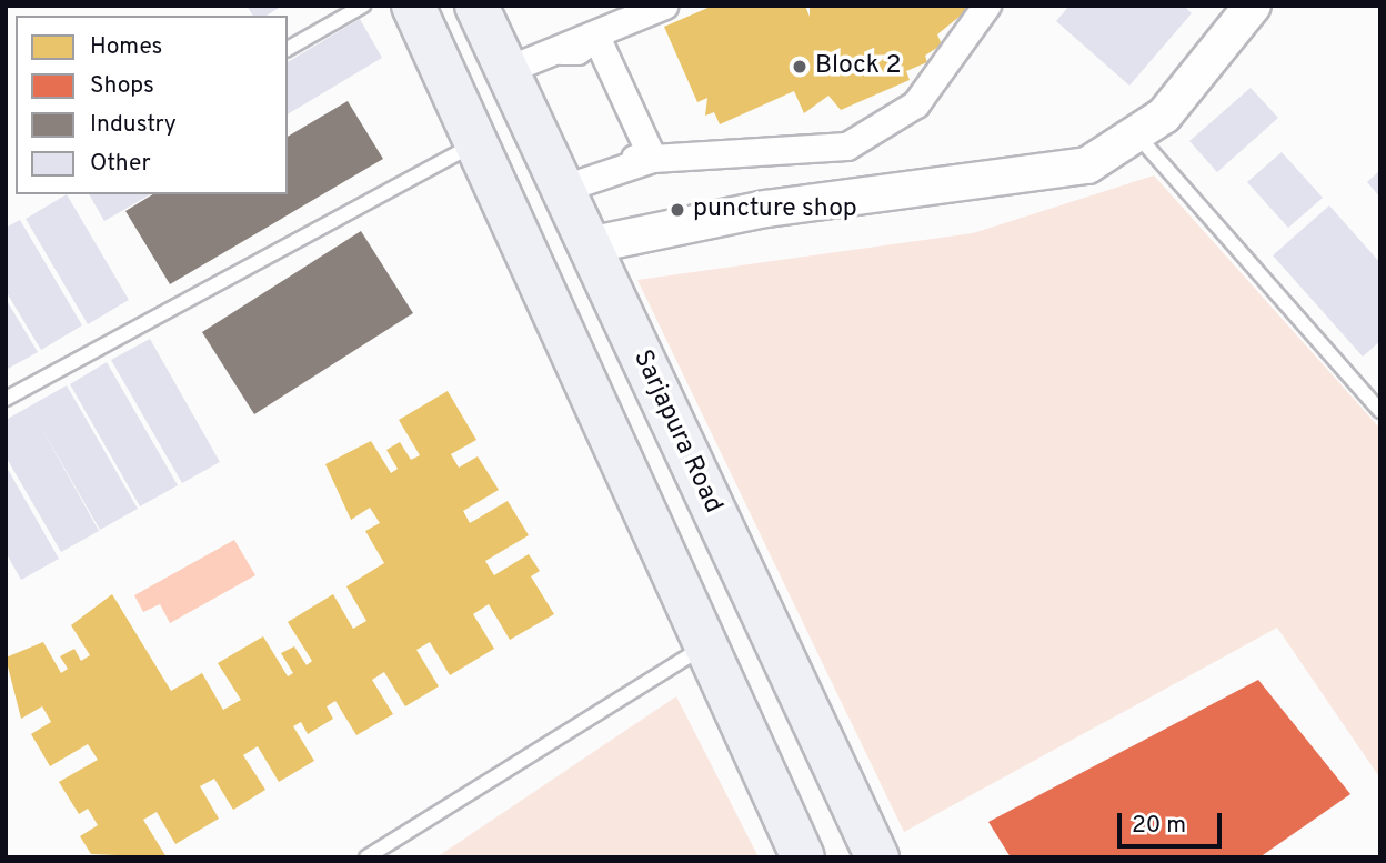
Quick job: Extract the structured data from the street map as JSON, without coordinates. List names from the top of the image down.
{
  "streets": {
    "main road": ["Sarjapura Road"]
  },
  "places": ["Block 2", "puncture shop"],
  "legend": [
    "Homes",
    "Shops",
    "Industry",
    "Other"
  ],
  "scale_bar": "20 m"
}
